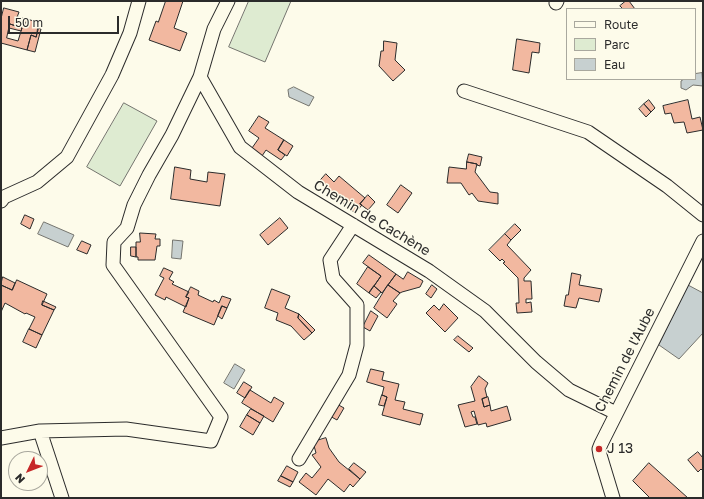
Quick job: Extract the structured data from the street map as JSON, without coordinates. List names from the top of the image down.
{
  "streets": {
    "street": ["Chemin de Cachène", "Chemin de l'Aube"]
  },
  "crossings": [
    ["Chemin de Cachène", "Chemin de l'Aube"]
  ],
  "places": ["J 13"],
  "legend": ["Route", "Parc", "Eau"],
  "scale_bar": "50 m",
  "north": "bottom left"
}
